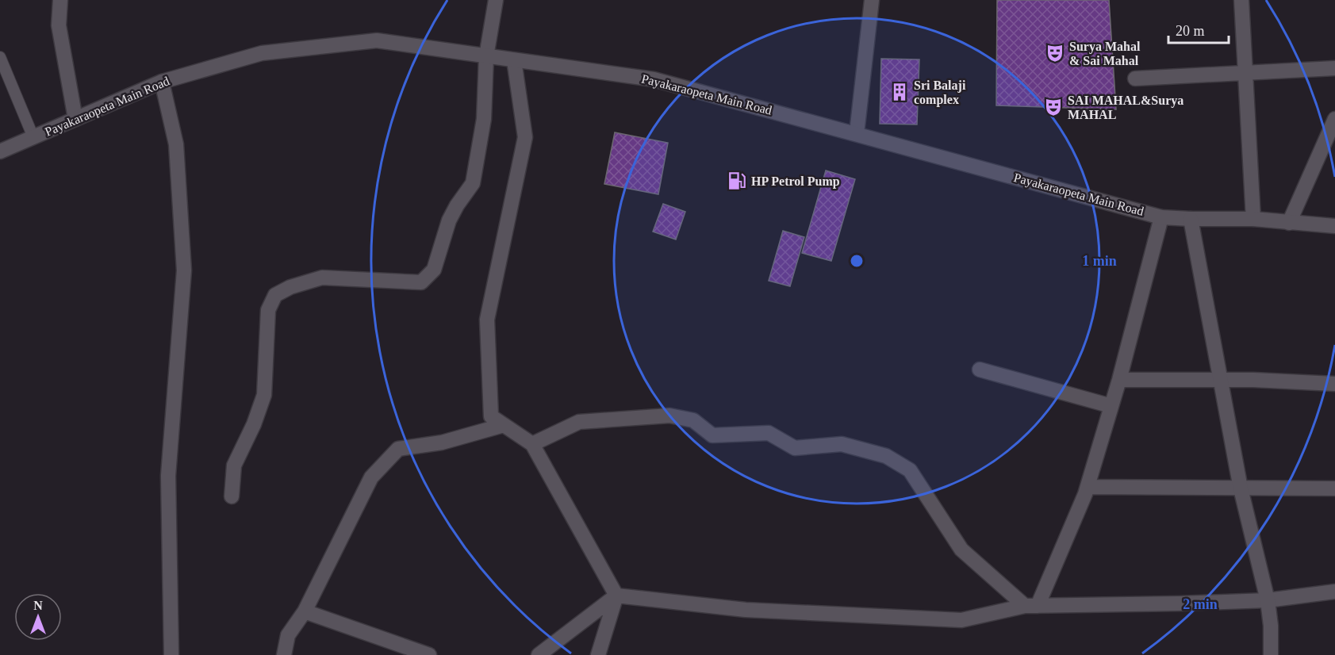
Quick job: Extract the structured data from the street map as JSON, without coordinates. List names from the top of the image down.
{
  "streets": {
    "street": ["Payakaraopeta Main Road"]
  },
  "places": {
    "theatre": ["Surya Mahal & Sai Mahal", "SAI MAHAL&Surya MAHAL"],
    "building": ["Sri Balaji complex"],
    "fuel station": ["HP Petrol Pump"]
  },
  "scale_bar": "20 m",
  "north": "top",
  "rings": ["1 min", "2 min"]
}
